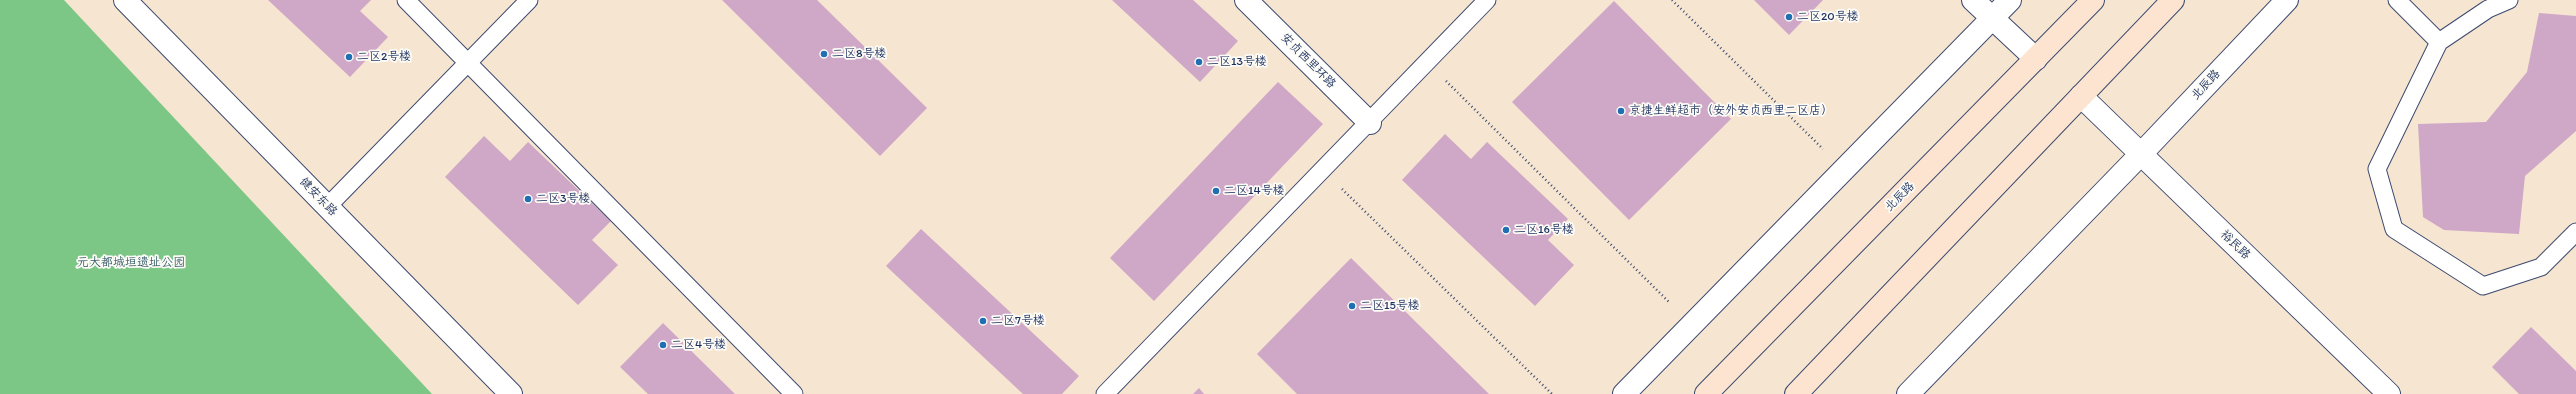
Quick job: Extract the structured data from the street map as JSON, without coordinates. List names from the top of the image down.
{
  "streets": {
    "main road": ["北辰路"],
    "street": ["安贞西里环路", "健安东路", "裕民路"]
  },
  "crossings": [
    ["北辰路", "裕民路"]
  ],
  "parks": ["元大都城垣遗址公园"],
  "places": [
    "二区20号楼",
    "二区8号楼",
    "二区2号楼",
    "二区13号楼",
    "京捷生鲜超市（安外安贞西里二区店）",
    "二区14号楼",
    "二区3号楼",
    "二区16号楼",
    "二区15号楼",
    "二区7号楼",
    "二区4号楼"
  ]
}
